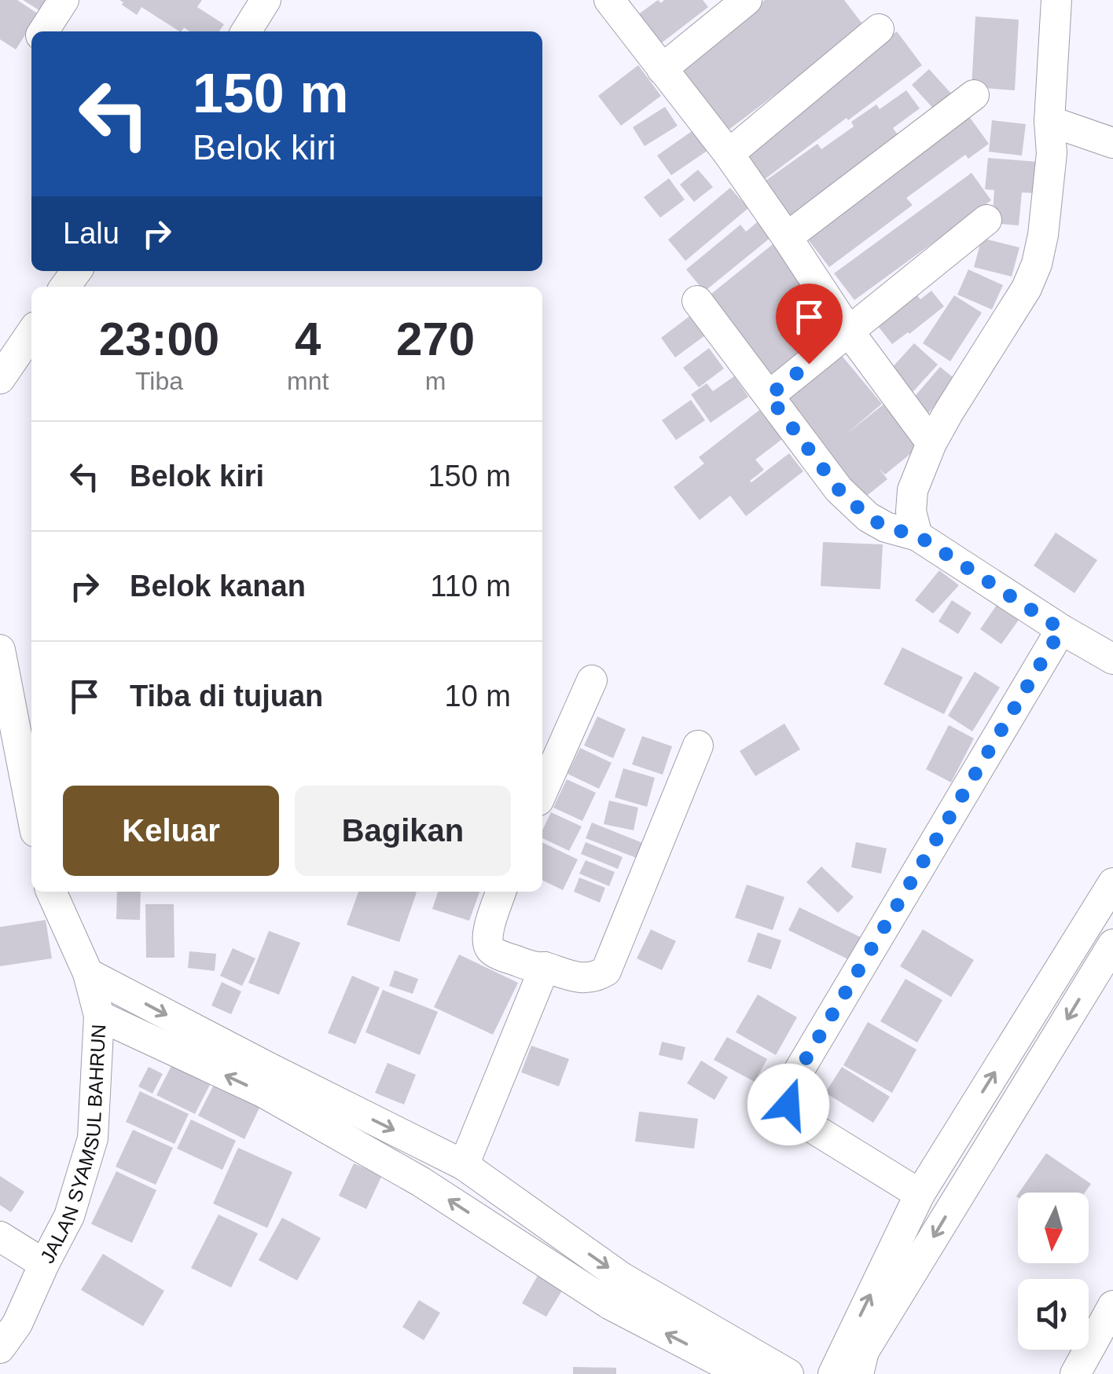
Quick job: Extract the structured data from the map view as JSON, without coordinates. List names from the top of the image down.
{
  "streets": {
    "street": ["JALAN SYAMSUL BAHRUN"]
  },
  "north": "bottom",
  "page": {
    "turn": ["150 m", "Belok kiri"],
    "then": "Lalu",
    "eta": [
      "23:00",
      "Tiba",
      "4",
      "mnt",
      "270",
      "m"
    ],
    "list": [
      {
        "name": "Belok kiri",
        "value": "150 m"
      },
      {
        "name": "Belok kanan",
        "value": "110 m"
      },
      {
        "name": "Tiba di tujuan",
        "value": "10 m"
      }
    ],
    "buttons": ["Keluar", "Bagikan"]
  }
}
